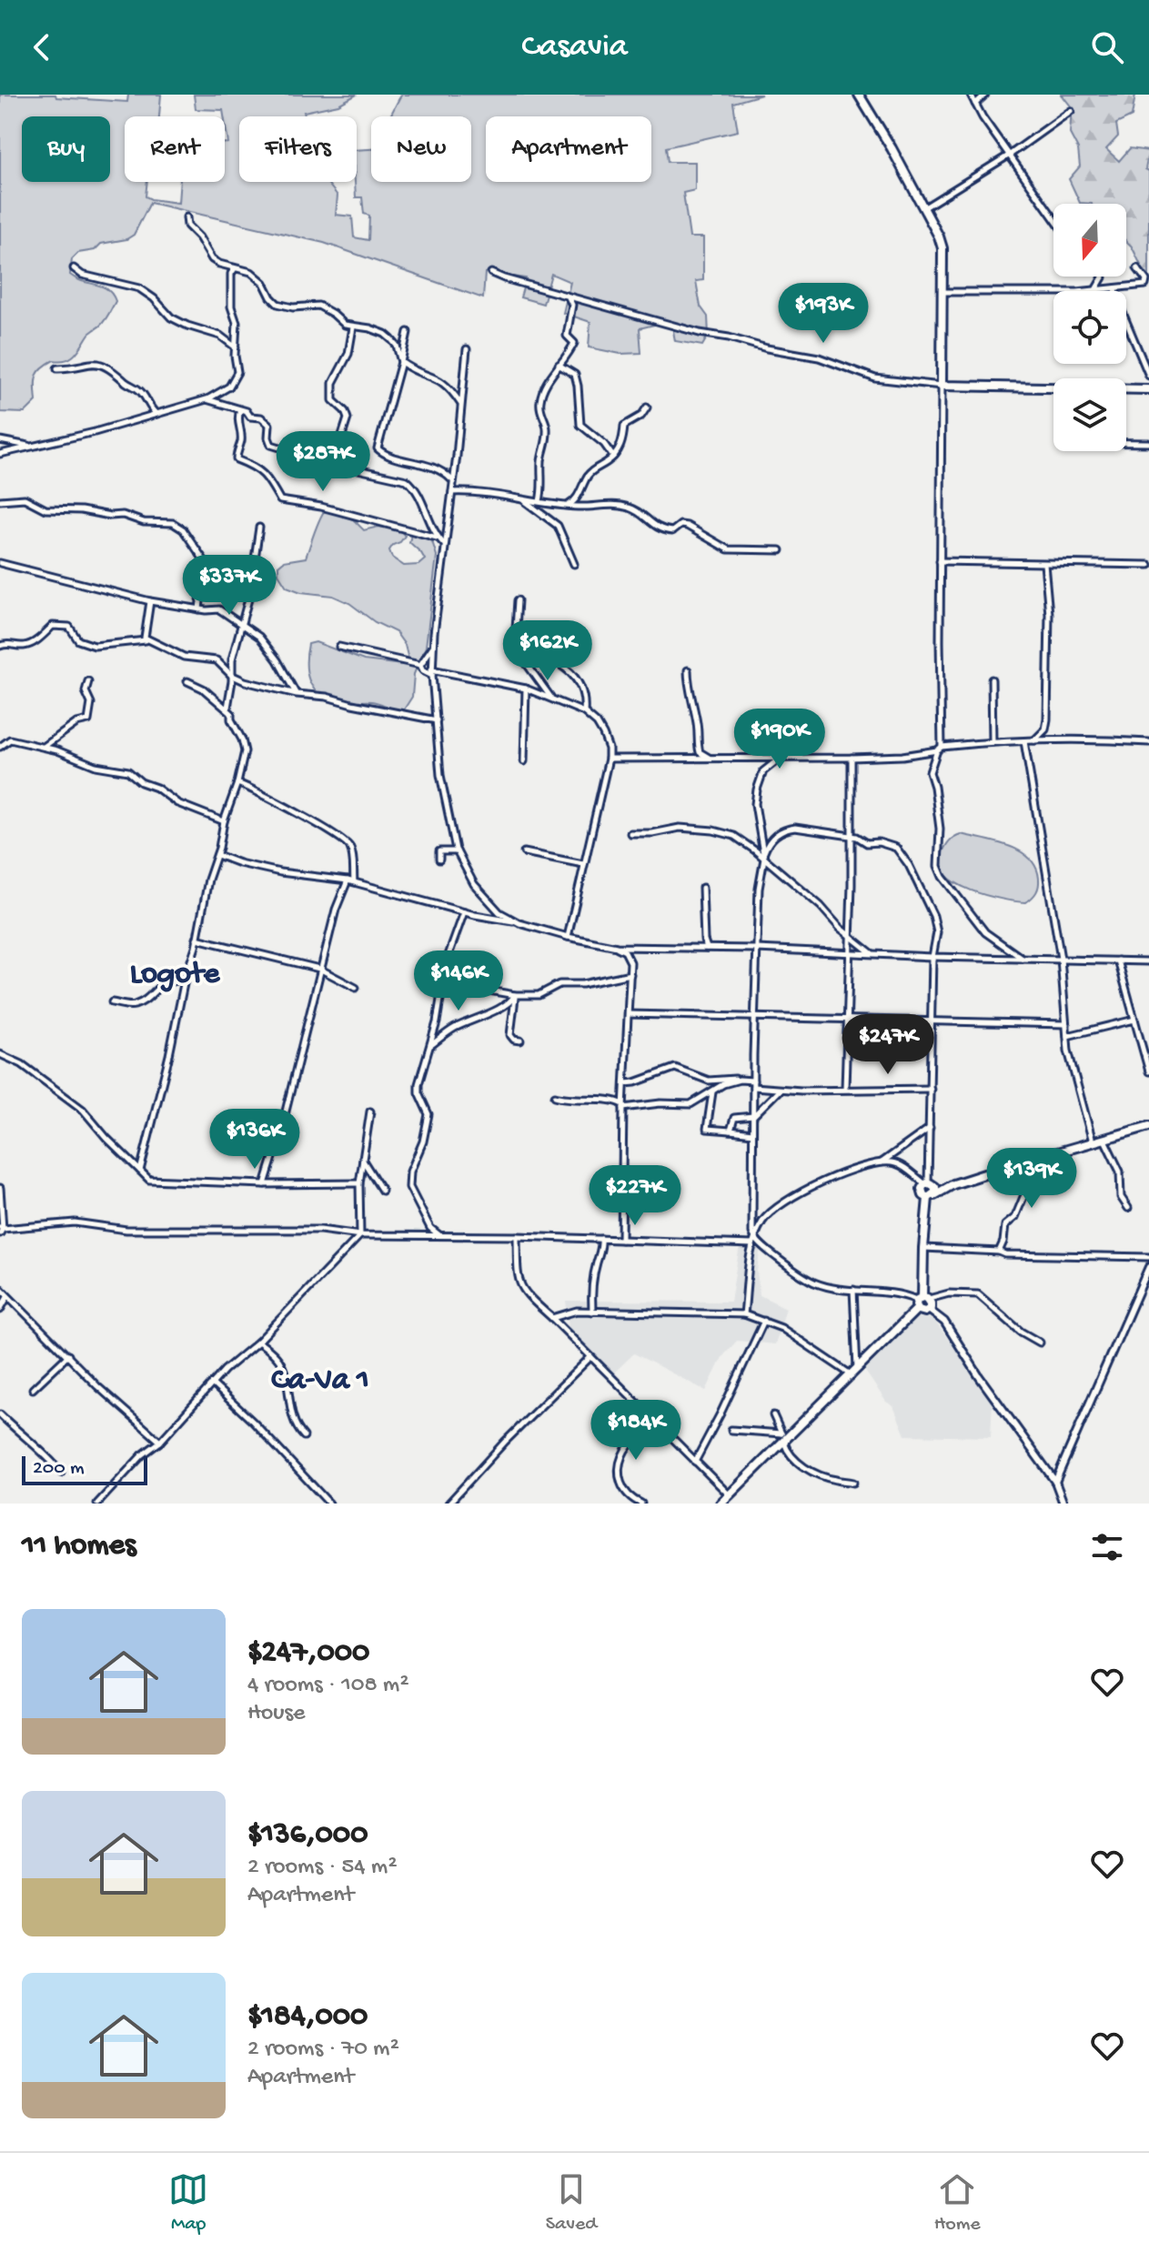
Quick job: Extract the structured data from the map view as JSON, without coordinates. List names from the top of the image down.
{
  "districts": ["Logote", "Ca-Va 1"],
  "scale_bar": "200 m",
  "north": "bottom",
  "page": {
    "header": "Casavia",
    "chip": [
      "Buy",
      "Rent",
      "Filters",
      "New",
      "Apartment"
    ],
    "price": [
      "$193K",
      "$287K",
      "$337K",
      "$162K",
      "$190K",
      "$146K",
      "$247K",
      "$136K",
      "$139K",
      "$227K",
      "$184K"
    ],
    "scale": "200 m",
    "heading": "11 homes",
    "list": [
      {
        "name": "$247,000",
        "note": "4 rooms · 108 m² · House"
      },
      {
        "name": "$136,000",
        "note": "2 rooms · 54 m² · Apartment"
      },
      {
        "name": "$184,000",
        "note": "2 rooms · 70 m² · Apartment"
      }
    ],
    "tabs": ["Map", "Saved", "Home"]
  }
}
